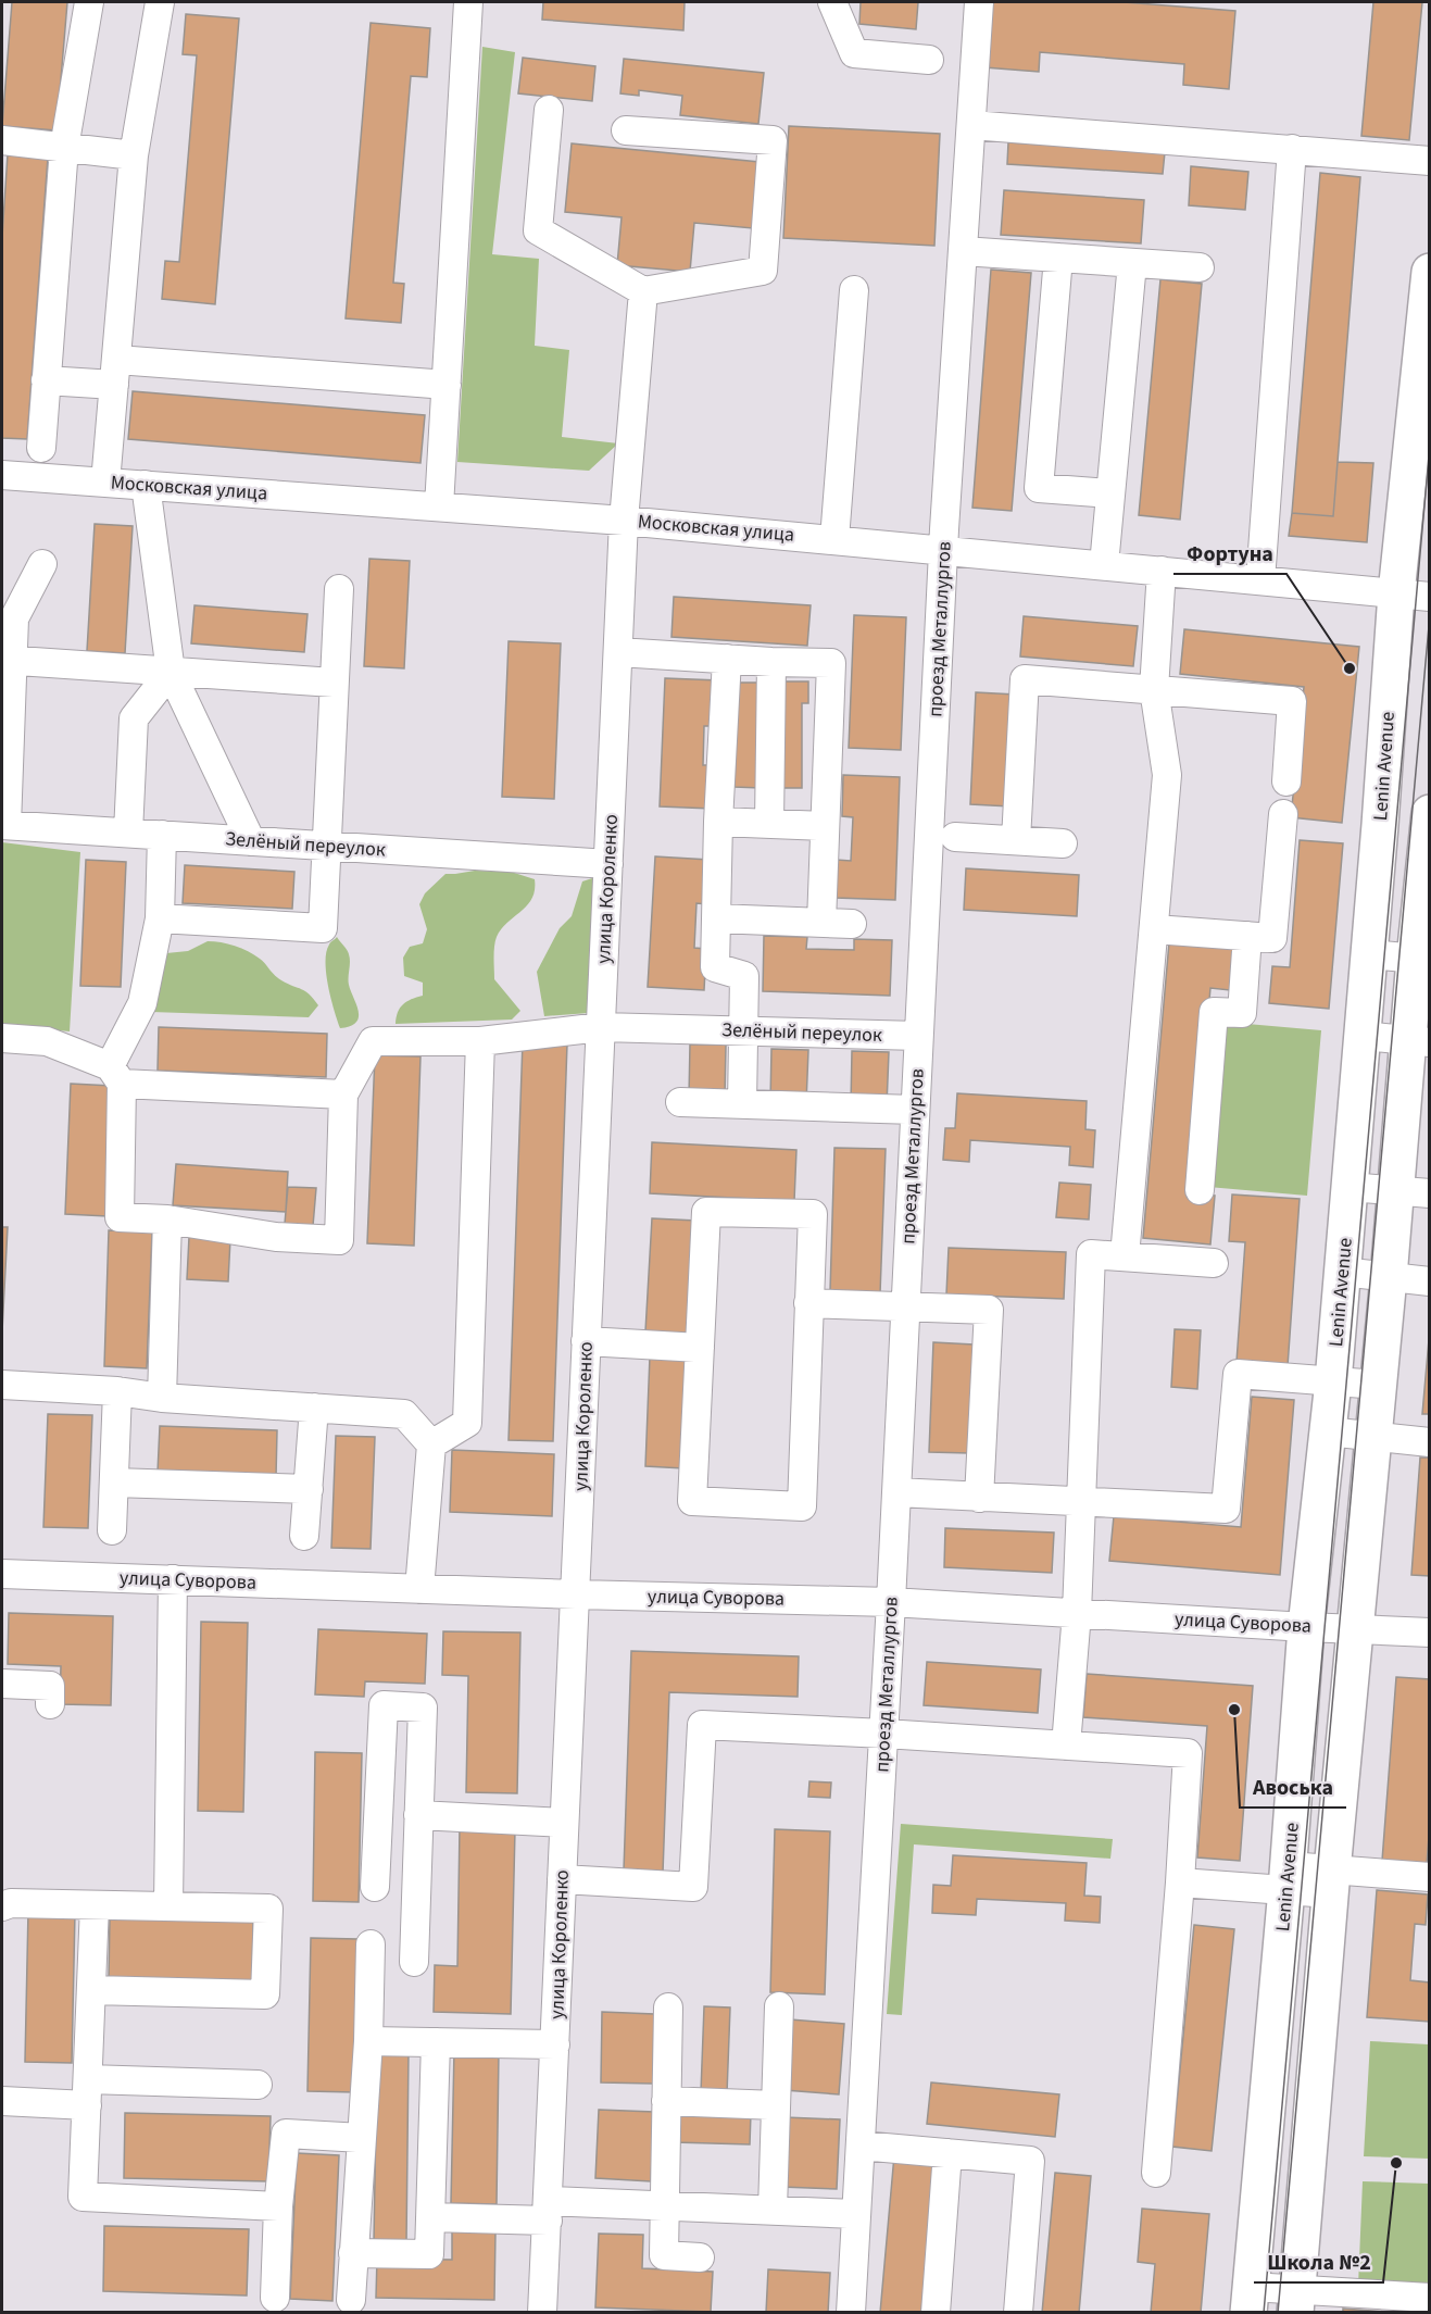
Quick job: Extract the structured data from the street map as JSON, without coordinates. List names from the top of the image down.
{
  "streets": {
    "main road": ["Lenin Avenue"],
    "street": [
      "Московская улица",
      "проезд Металлургов",
      "Зелёный переулок",
      "улица Короленко",
      "улица Суворова"
    ]
  },
  "crossings": [
    ["Московская улица", "проезд Металлургов"],
    ["Московская улица", "Lenin Avenue"],
    ["Московская улица", "улица Короленко"],
    ["проезд Металлургов", "Зелёный переулок"],
    ["проезд Металлургов", "улица Суворова"],
    ["Lenin Avenue", "улица Суворова"],
    ["Зелёный переулок", "улица Короленко"],
    ["улица Короленко", "улица Суворова"]
  ],
  "places": ["Фортуна", "Авоська", "Школа №2"]
}
